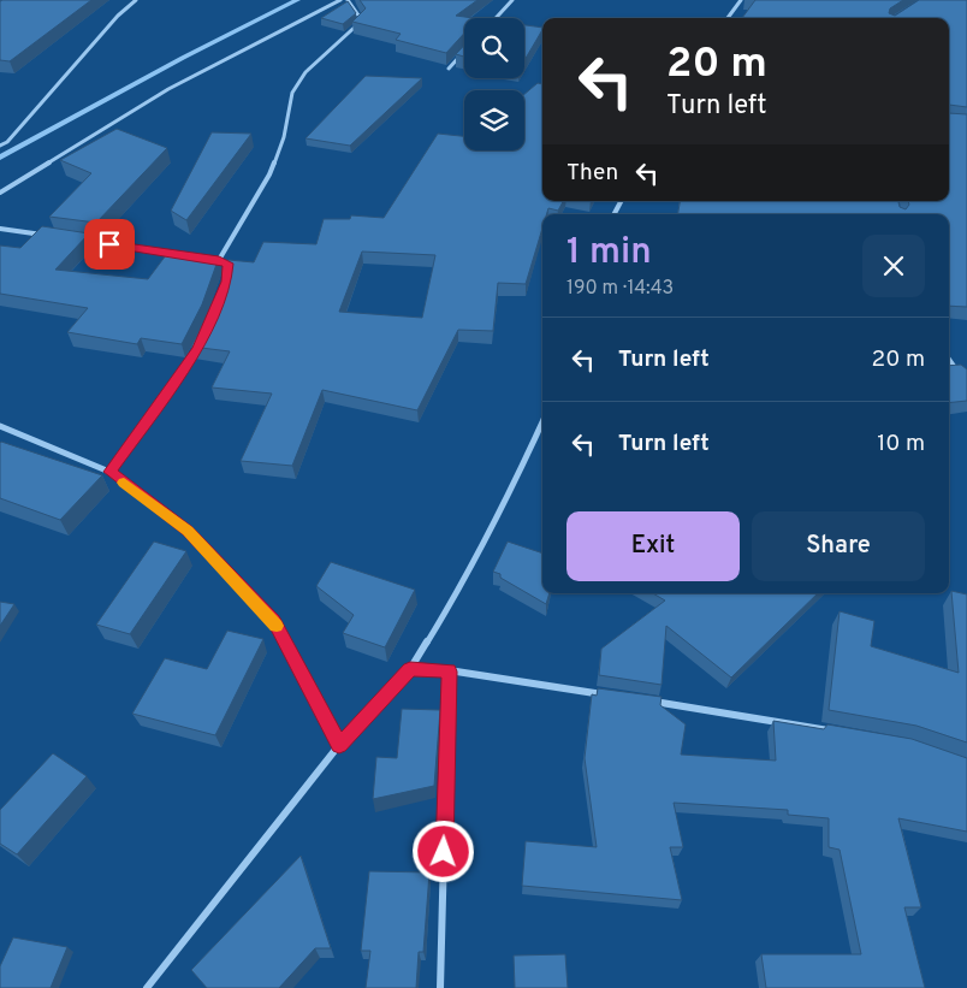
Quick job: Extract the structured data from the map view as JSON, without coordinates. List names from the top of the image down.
{
  "page": {
    "turn": ["20 m", "Turn left"],
    "then": "Then",
    "heading": ["1 min", "190 m · 14:43"],
    "list": [
      {
        "name": "Turn left",
        "value": "20 m"
      },
      {
        "name": "Turn left",
        "value": "10 m"
      }
    ],
    "buttons": ["Exit", "Share"]
  }
}
